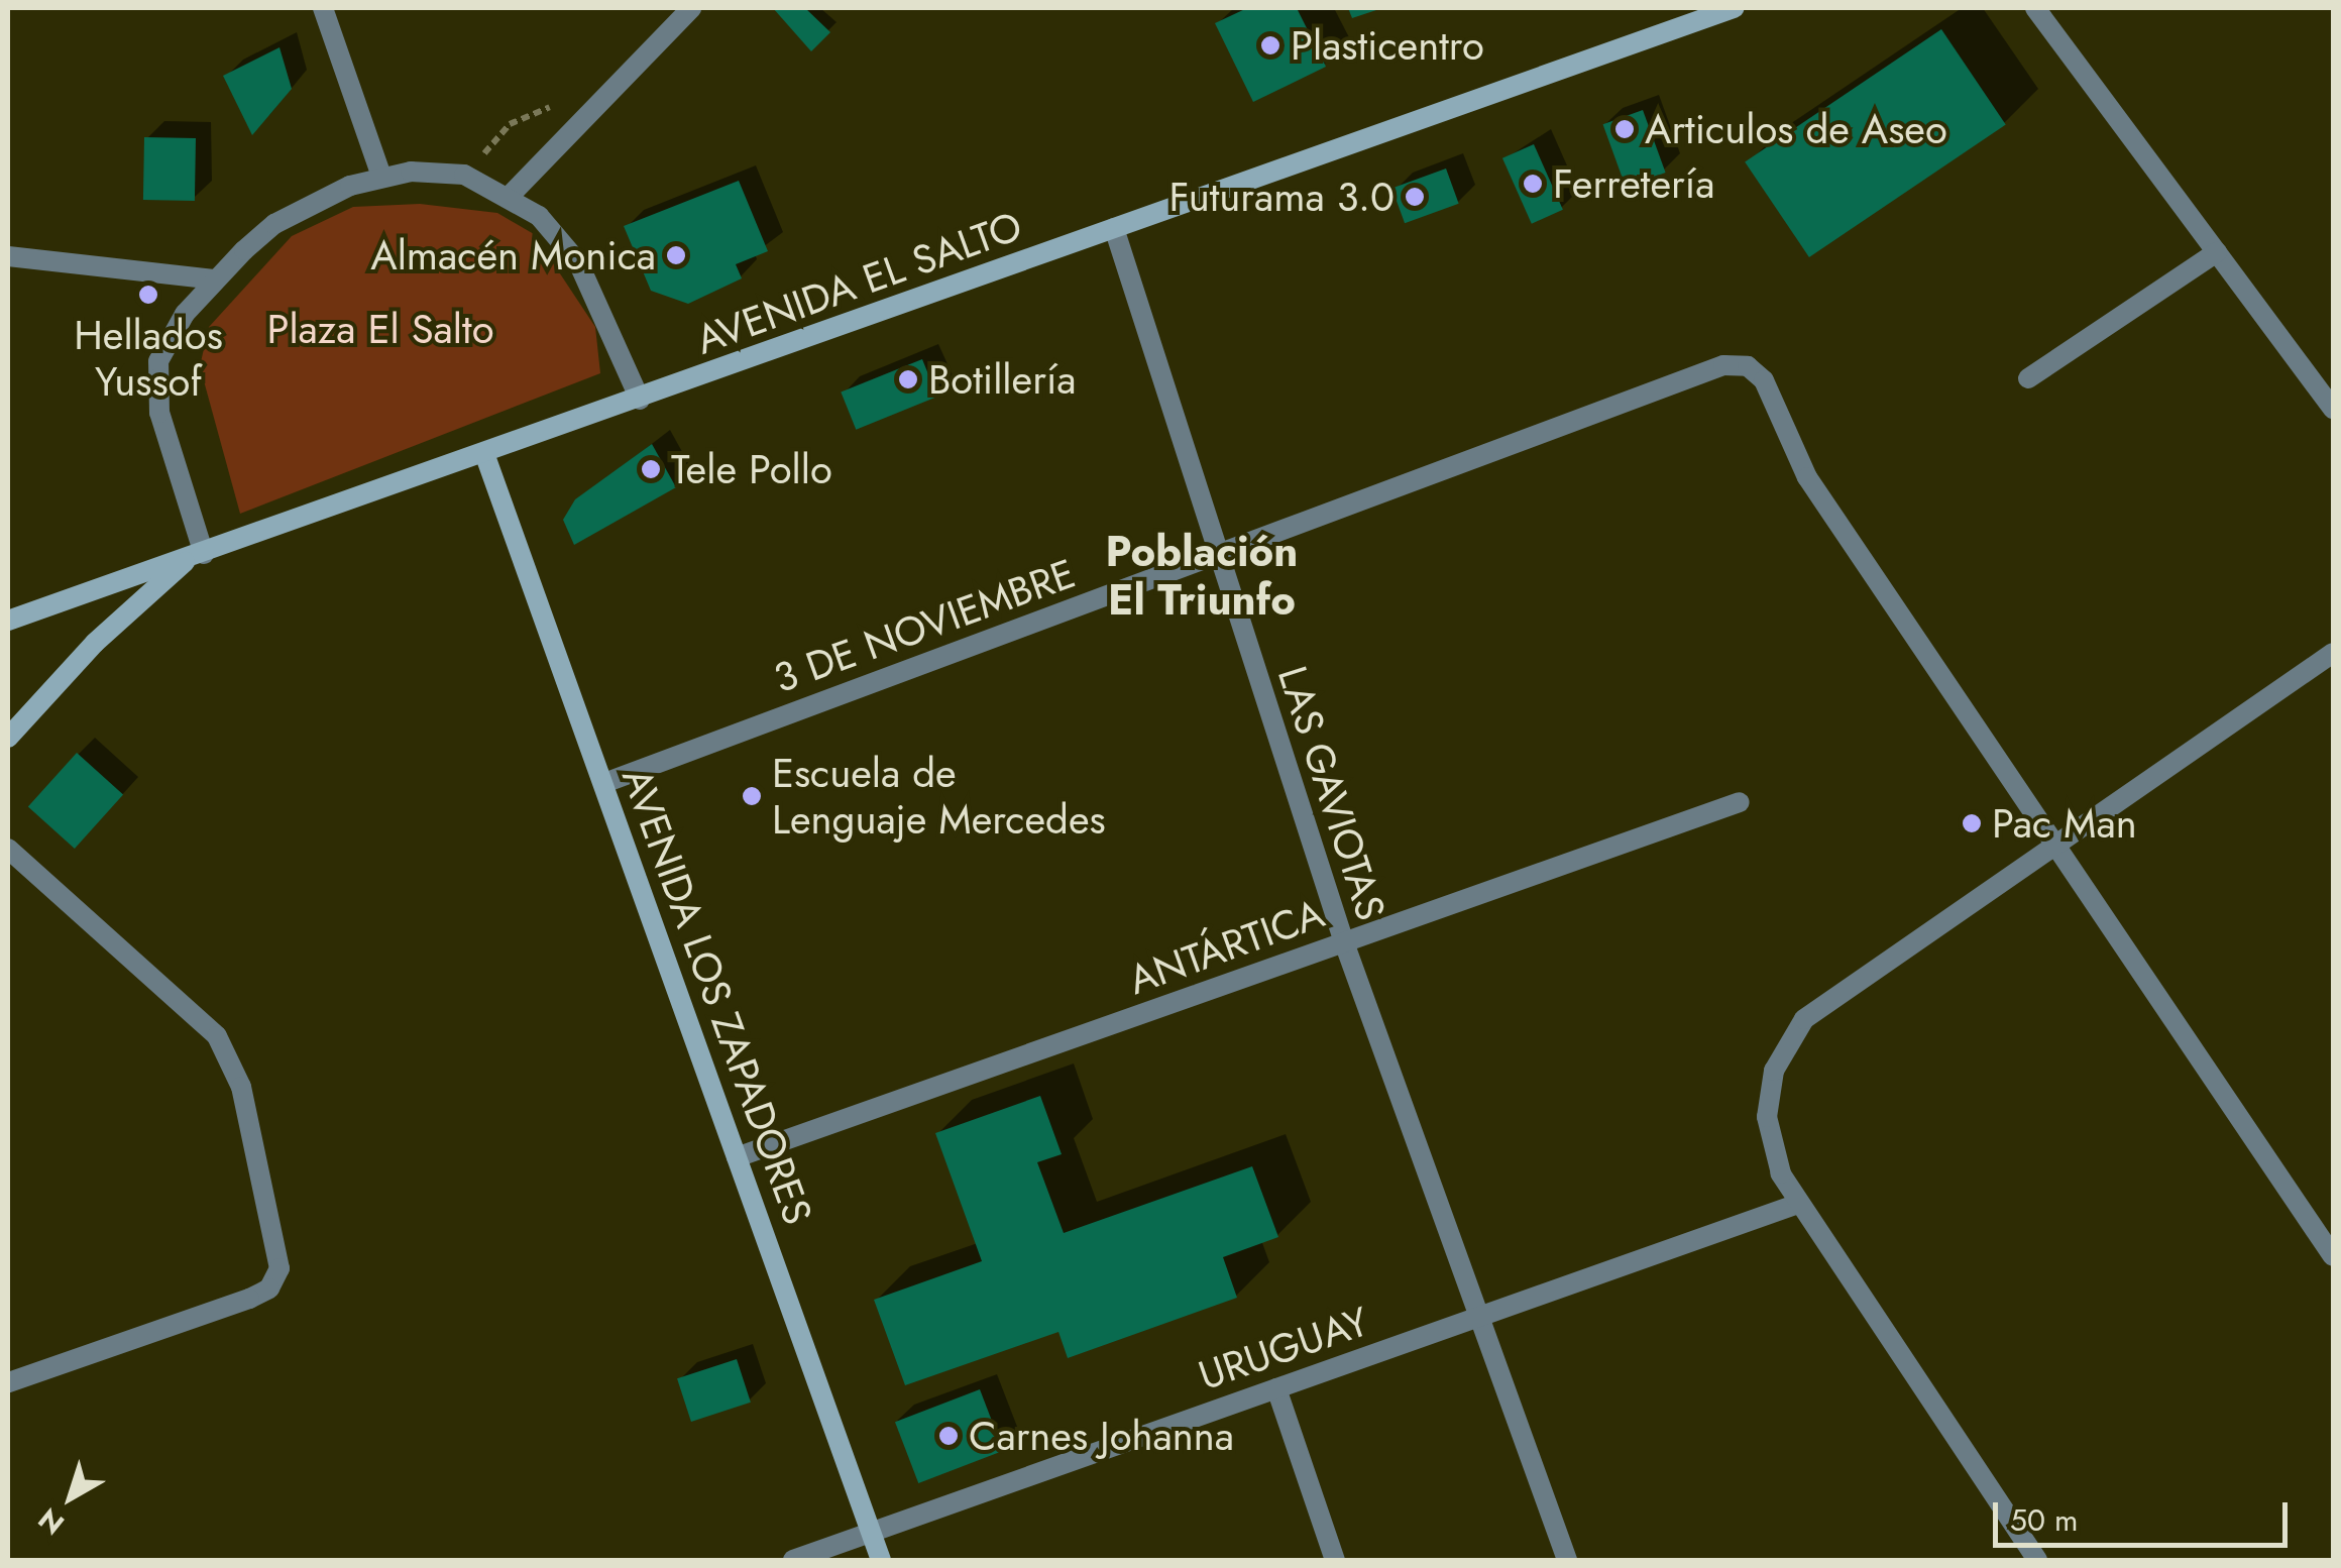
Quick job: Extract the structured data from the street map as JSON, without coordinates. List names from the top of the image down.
{
  "streets": {
    "main road": ["AVENIDA EL SALTO", "AVENIDA LOS ZAPADORES"],
    "street": [
      "3 DE NOVIEMBRE",
      "LAS GAVIOTAS",
      "ANTÁRTICA",
      "URUGUAY"
    ]
  },
  "crossings": [
    ["AVENIDA EL SALTO", "LAS GAVIOTAS"],
    ["AVENIDA EL SALTO", "AVENIDA LOS ZAPADORES"],
    ["3 DE NOVIEMBRE", "LAS GAVIOTAS"],
    ["3 DE NOVIEMBRE", "AVENIDA LOS ZAPADORES"],
    ["LAS GAVIOTAS", "ANTÁRTICA"],
    ["LAS GAVIOTAS", "URUGUAY"],
    ["ANTÁRTICA", "AVENIDA LOS ZAPADORES"],
    ["AVENIDA LOS ZAPADORES", "URUGUAY"]
  ],
  "districts": ["Población El Triunfo"],
  "parks": ["Plaza El Salto"],
  "places": [
    "Plasticentro",
    "Articulos de Aseo",
    "Ferretería",
    "Futurama 3.0",
    "Almacén Monica",
    "Hellados Yussof",
    "Botillería",
    "Tele Pollo",
    "Escuela de Lenguaje Mercedes",
    "Pac Man",
    "Carnes Johanna"
  ],
  "scale_bar": "50 m",
  "north": "bottom left"
}
